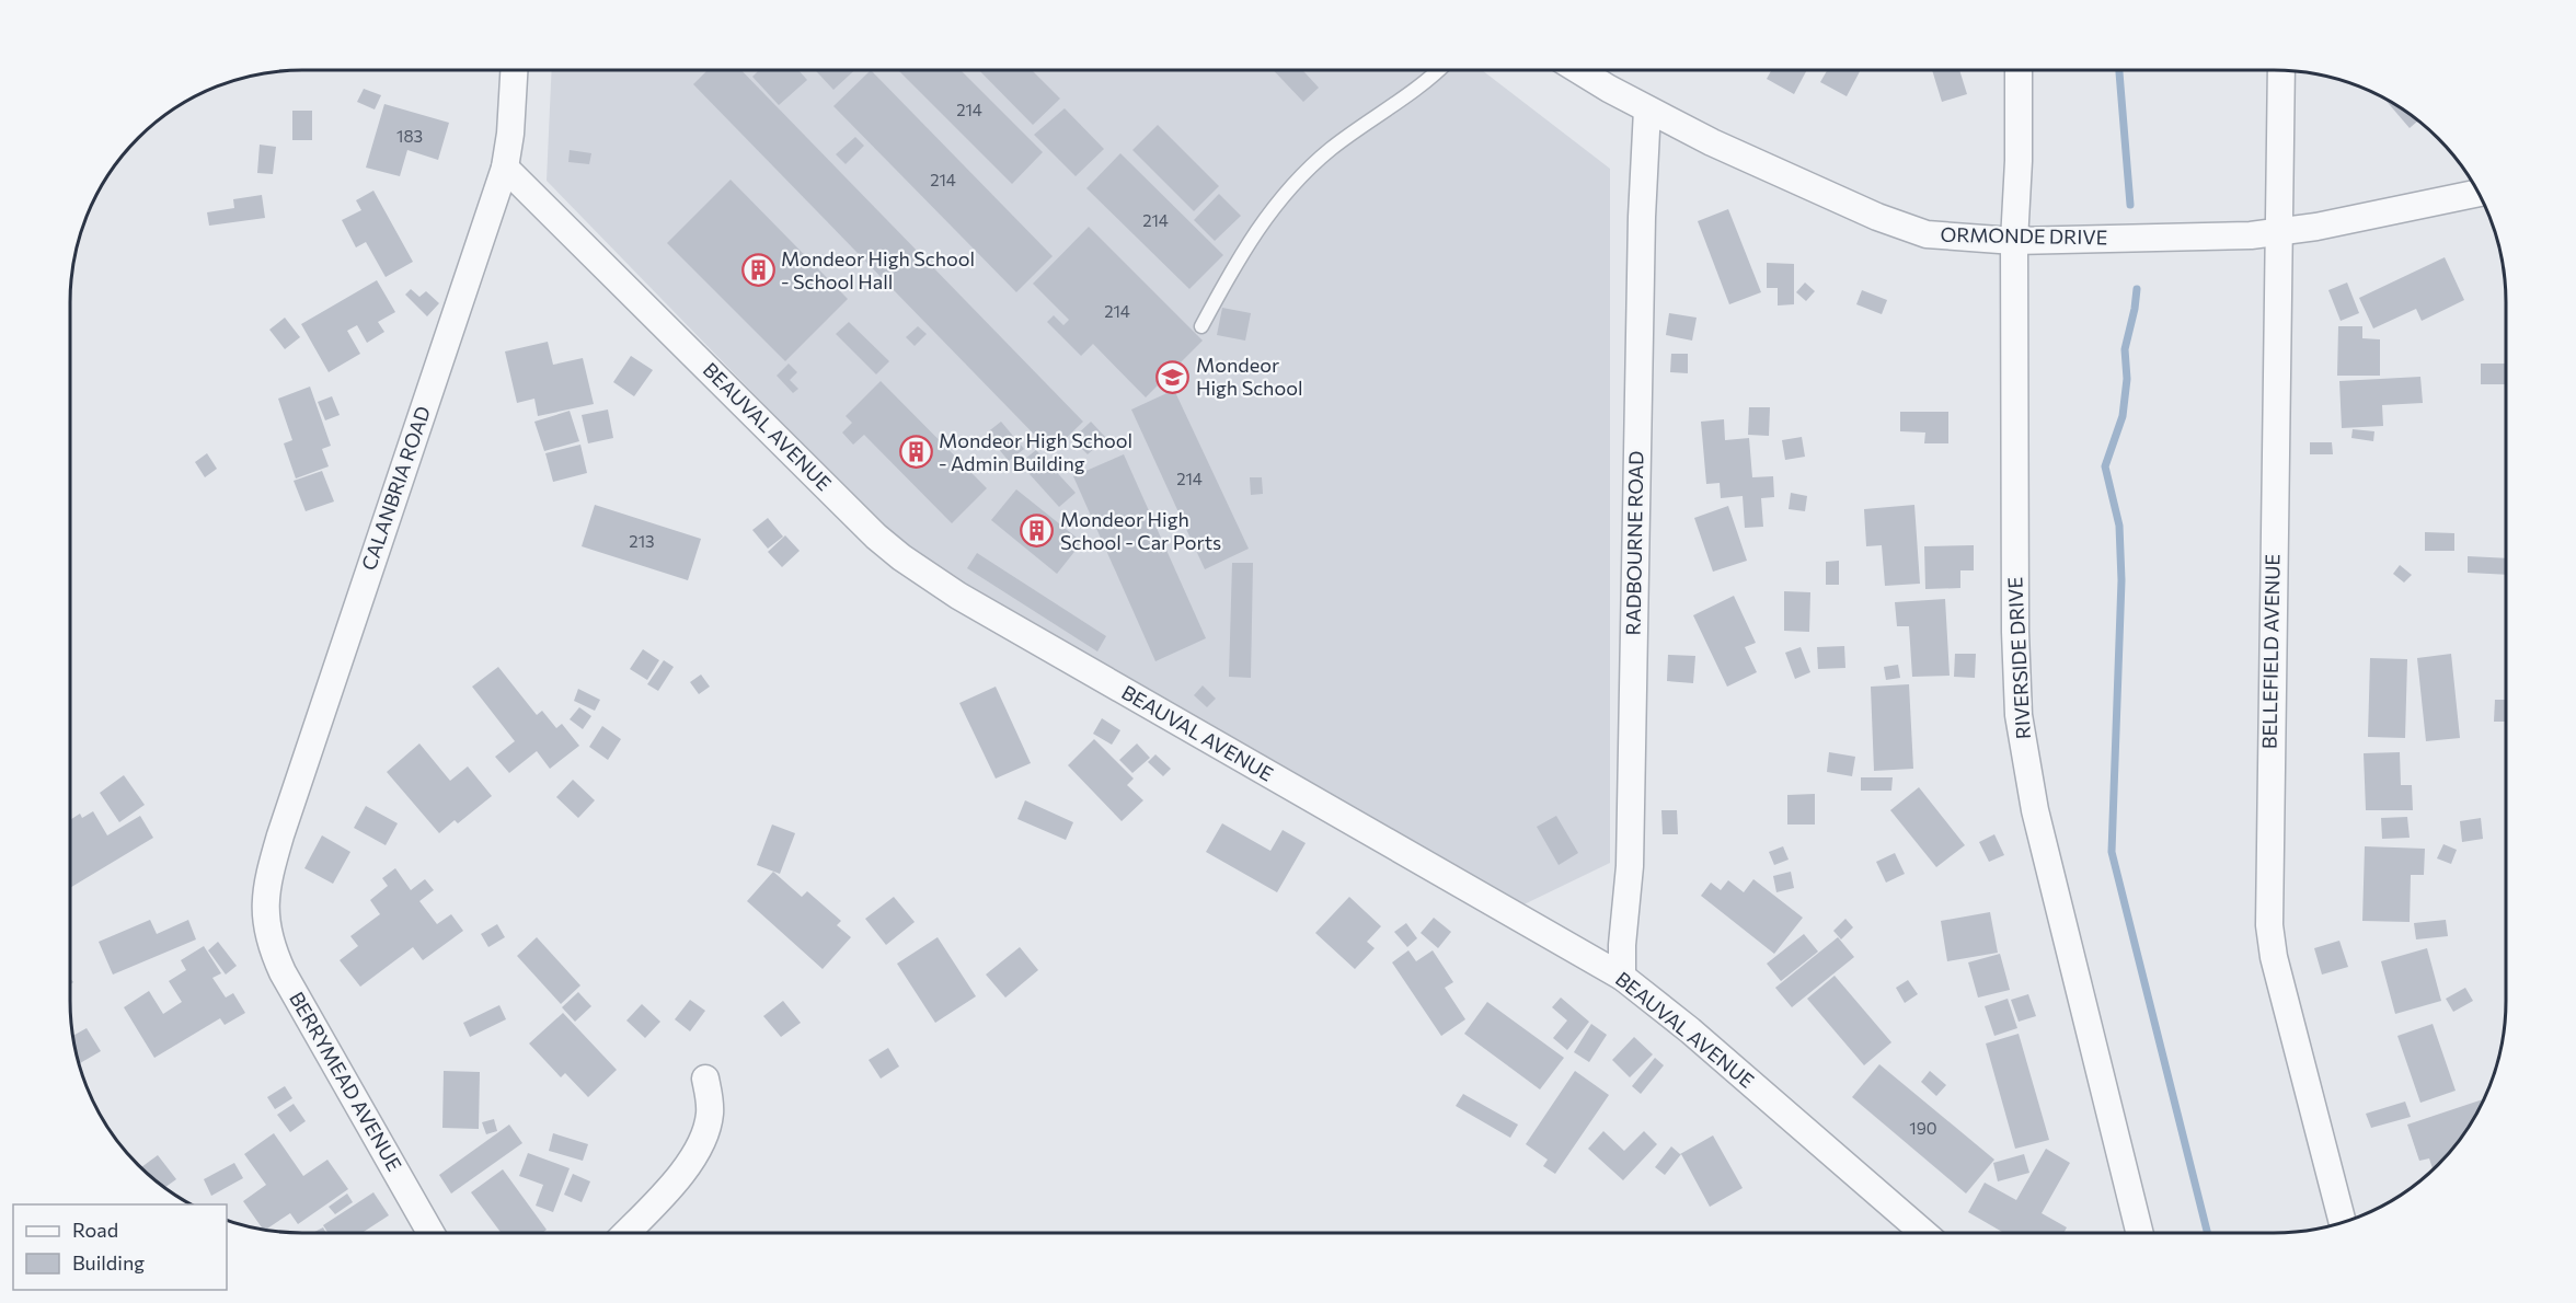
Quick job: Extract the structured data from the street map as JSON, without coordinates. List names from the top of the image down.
{
  "streets": {
    "street": [
      "ORMONDE DRIVE",
      "BEAUVAL AVENUE",
      "CALANBRIA ROAD",
      "RADBOURNE ROAD",
      "BELLEFIELD AVENUE",
      "RIVERSIDE DRIVE",
      "BERRYMEAD AVENUE"
    ]
  },
  "crossings": [
    ["ORMONDE DRIVE", "RADBOURNE ROAD"],
    ["ORMONDE DRIVE", "BELLEFIELD AVENUE"],
    ["ORMONDE DRIVE", "RIVERSIDE DRIVE"],
    ["BEAUVAL AVENUE", "CALANBRIA ROAD"],
    ["BEAUVAL AVENUE", "RADBOURNE ROAD"],
    ["CALANBRIA ROAD", "BERRYMEAD AVENUE"]
  ],
  "places": {
    "building": ["Mondeor High School - School Hall", "Mondeor High School - Admin Building", "Mondeor High School - Car Ports"],
    "school or university": ["Mondeor High School"]
  },
  "house_numbers": [
    "214",
    "183",
    "214",
    "214",
    "214",
    "214",
    "213",
    "190"
  ],
  "legend": ["Road", "Building"]
}
